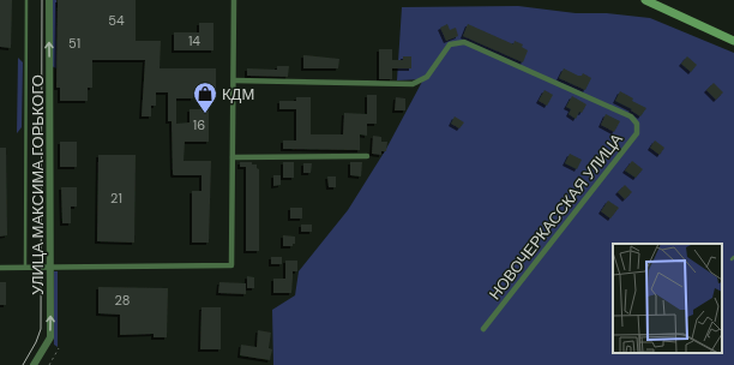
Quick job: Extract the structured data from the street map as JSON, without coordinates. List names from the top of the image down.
{
  "streets": {
    "street": ["УЛИЦА МАКСИМА ГОРЬКОГО", "НОВОЧЕРКАССКАЯ УЛИЦА"]
  },
  "one_way": ["УЛИЦА МАКСИМА ГОРЬКОГО"],
  "places": {
    "shop": ["КДМ"]
  },
  "house_numbers": [
    "54",
    "14",
    "51",
    "16",
    "21",
    "28"
  ]
}
